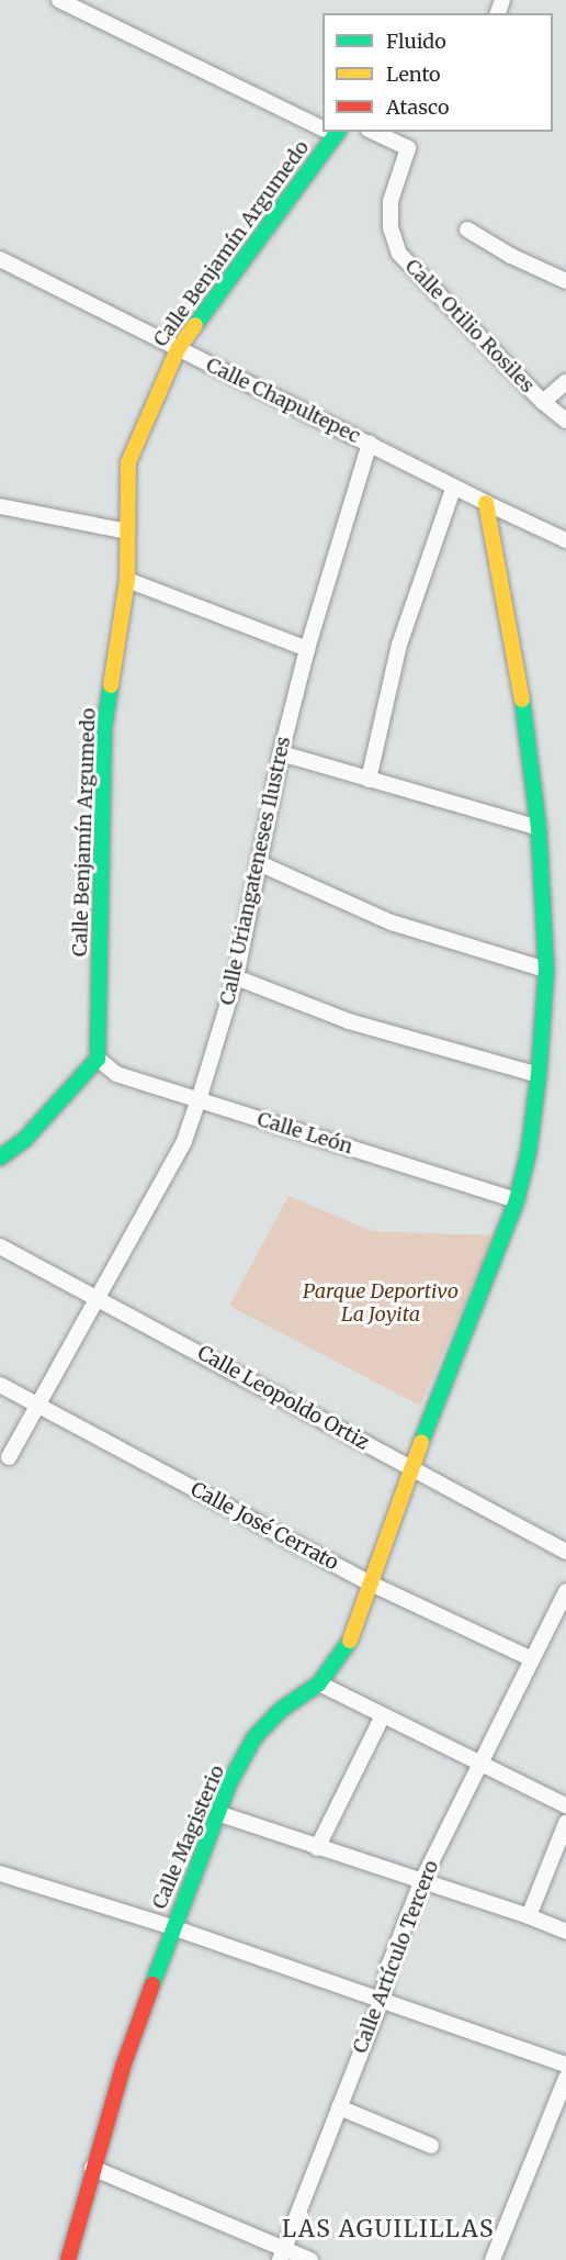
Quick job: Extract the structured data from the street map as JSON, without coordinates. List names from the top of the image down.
{
  "streets": {
    "street": [
      "Calle Benjamín Argumedo",
      "Calle Otilio Rosiles",
      "Calle Chapultepec",
      "Calle Uriangateneses Ilustres",
      "Calle León",
      "Calle Leopoldo Ortiz",
      "Calle José Cerrato",
      "Calle Magisterio",
      "Calle Artículo Tercero"
    ]
  },
  "crossings": [
    ["Calle Benjamín Argumedo", "Calle Chapultepec"],
    ["Calle Benjamín Argumedo", "Calle León"],
    ["Calle Chapultepec", "Calle Uriangateneses Ilustres"],
    ["Calle Chapultepec", "Calle Magisterio"],
    ["Calle Uriangateneses Ilustres", "Calle León"],
    ["Calle Uriangateneses Ilustres", "Calle Leopoldo Ortiz"],
    ["Calle Uriangateneses Ilustres", "Calle José Cerrato"],
    ["Calle León", "Calle Magisterio"],
    ["Calle Leopoldo Ortiz", "Calle Magisterio"],
    ["Calle José Cerrato", "Calle Magisterio"],
    ["Calle José Cerrato", "Calle Artículo Tercero"]
  ],
  "districts": ["LAS AGUILILLAS"],
  "parks": ["Parque Deportivo La Joyita"],
  "legend": ["Fluido", "Lento", "Atasco"]
}
